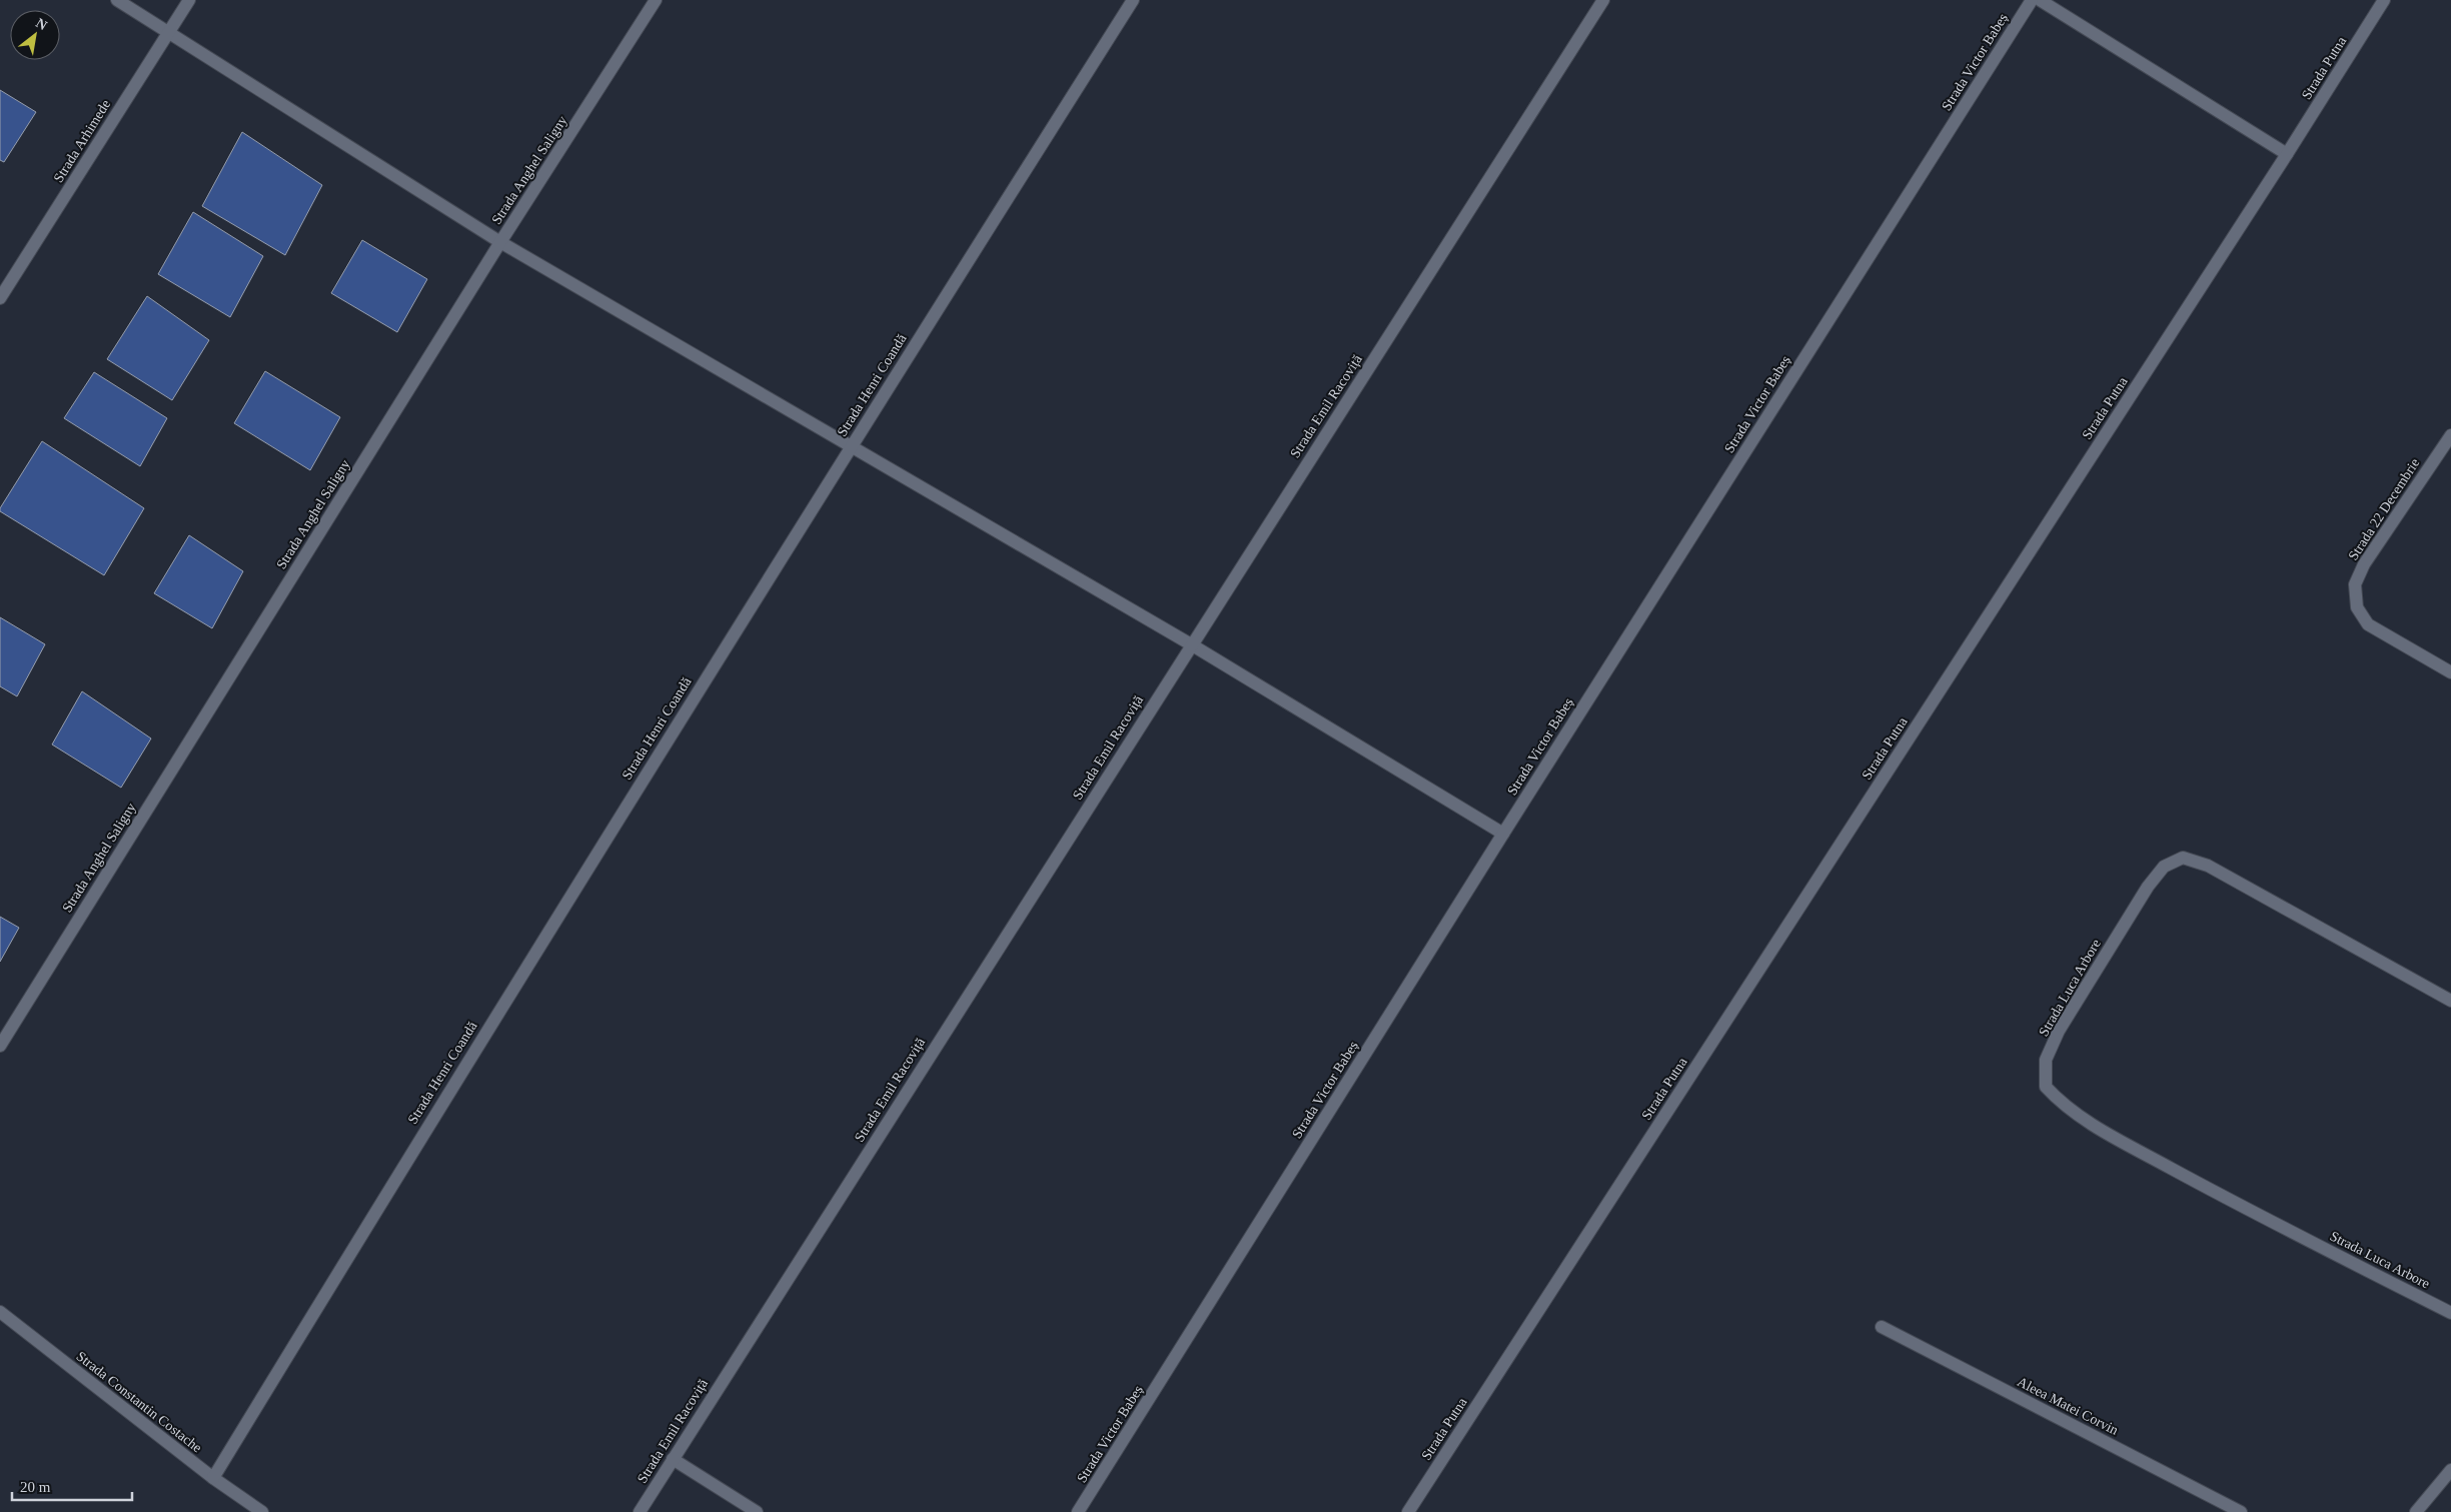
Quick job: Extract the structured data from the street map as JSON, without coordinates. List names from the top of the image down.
{
  "streets": {
    "street": [
      "Strada Victor Babeș",
      "Strada Putna",
      "Strada Arhimede",
      "Strada Anghel Saligny",
      "Strada Henri Coandă",
      "Strada Emil Racoviță",
      "Strada 22 Decembrie",
      "Strada Luca Arbore",
      "Strada Constantin Costache",
      "Aleea Matei Corvin"
    ]
  },
  "crossings": [
    ["Strada Henri Coandă", "Strada Constantin Costache"]
  ],
  "scale_bar": "20 m",
  "north": "top right"
}
